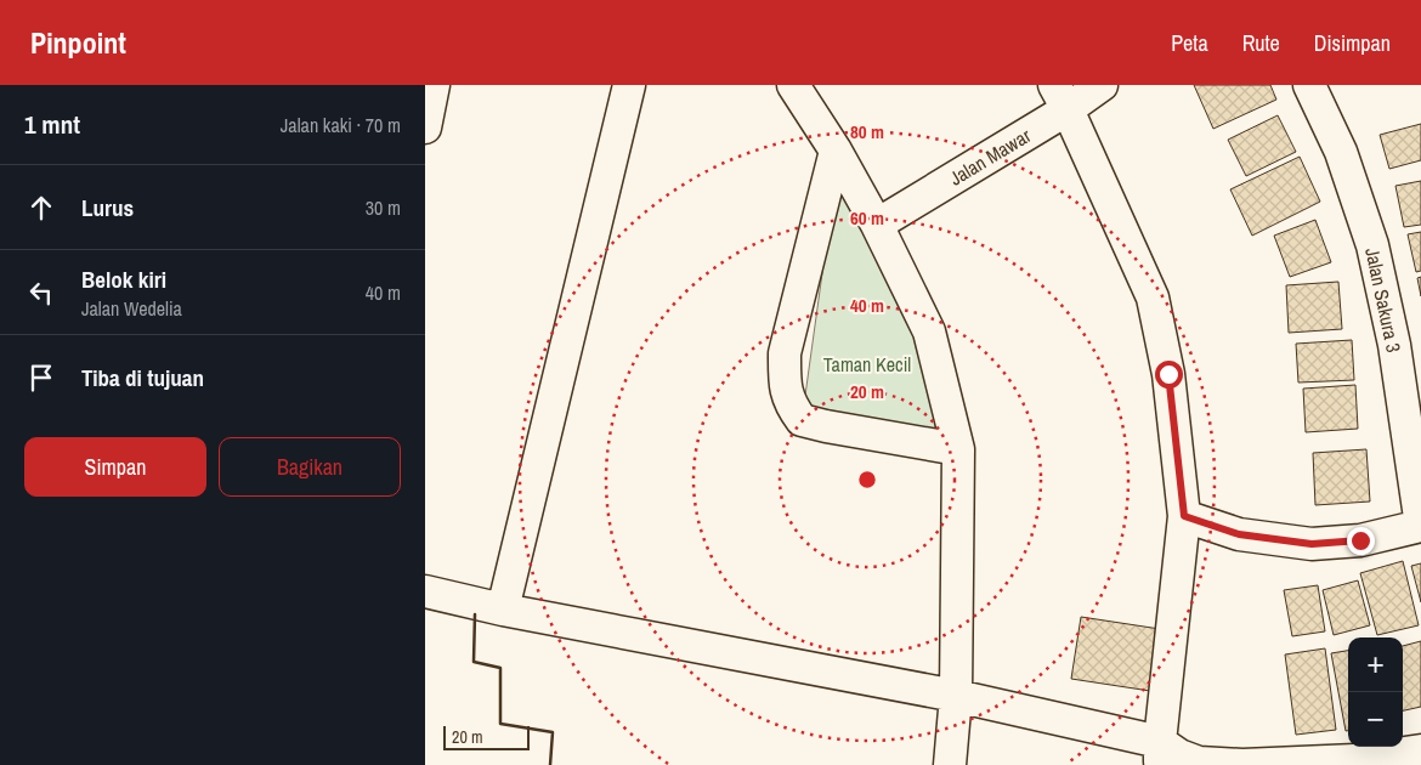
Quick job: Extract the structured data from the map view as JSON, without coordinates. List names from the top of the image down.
{
  "streets": {
    "street": ["Jalan Mawar", "Jalan Sakura 3"]
  },
  "parks": ["Taman Kecil"],
  "scale_bar": "20 m",
  "page": {
    "header": "Pinpoint",
    "nav": ["Peta", "Rute", "Disimpan"],
    "heading": ["1 mnt", "Jalan kaki · 70 m"],
    "list": [
      ["Lurus", "30 m"],
      ["Belok kiri", "Jalan Wedelia", "40 m"],
      "Tiba di tujuan"
    ],
    "buttons": ["Simpan", "Bagikan"],
    "map_buttons": ["+", "−"],
    "scale": "20 m"
  },
  "rings": [
    "80 m",
    "60 m",
    "40 m",
    "20 m"
  ]
}
